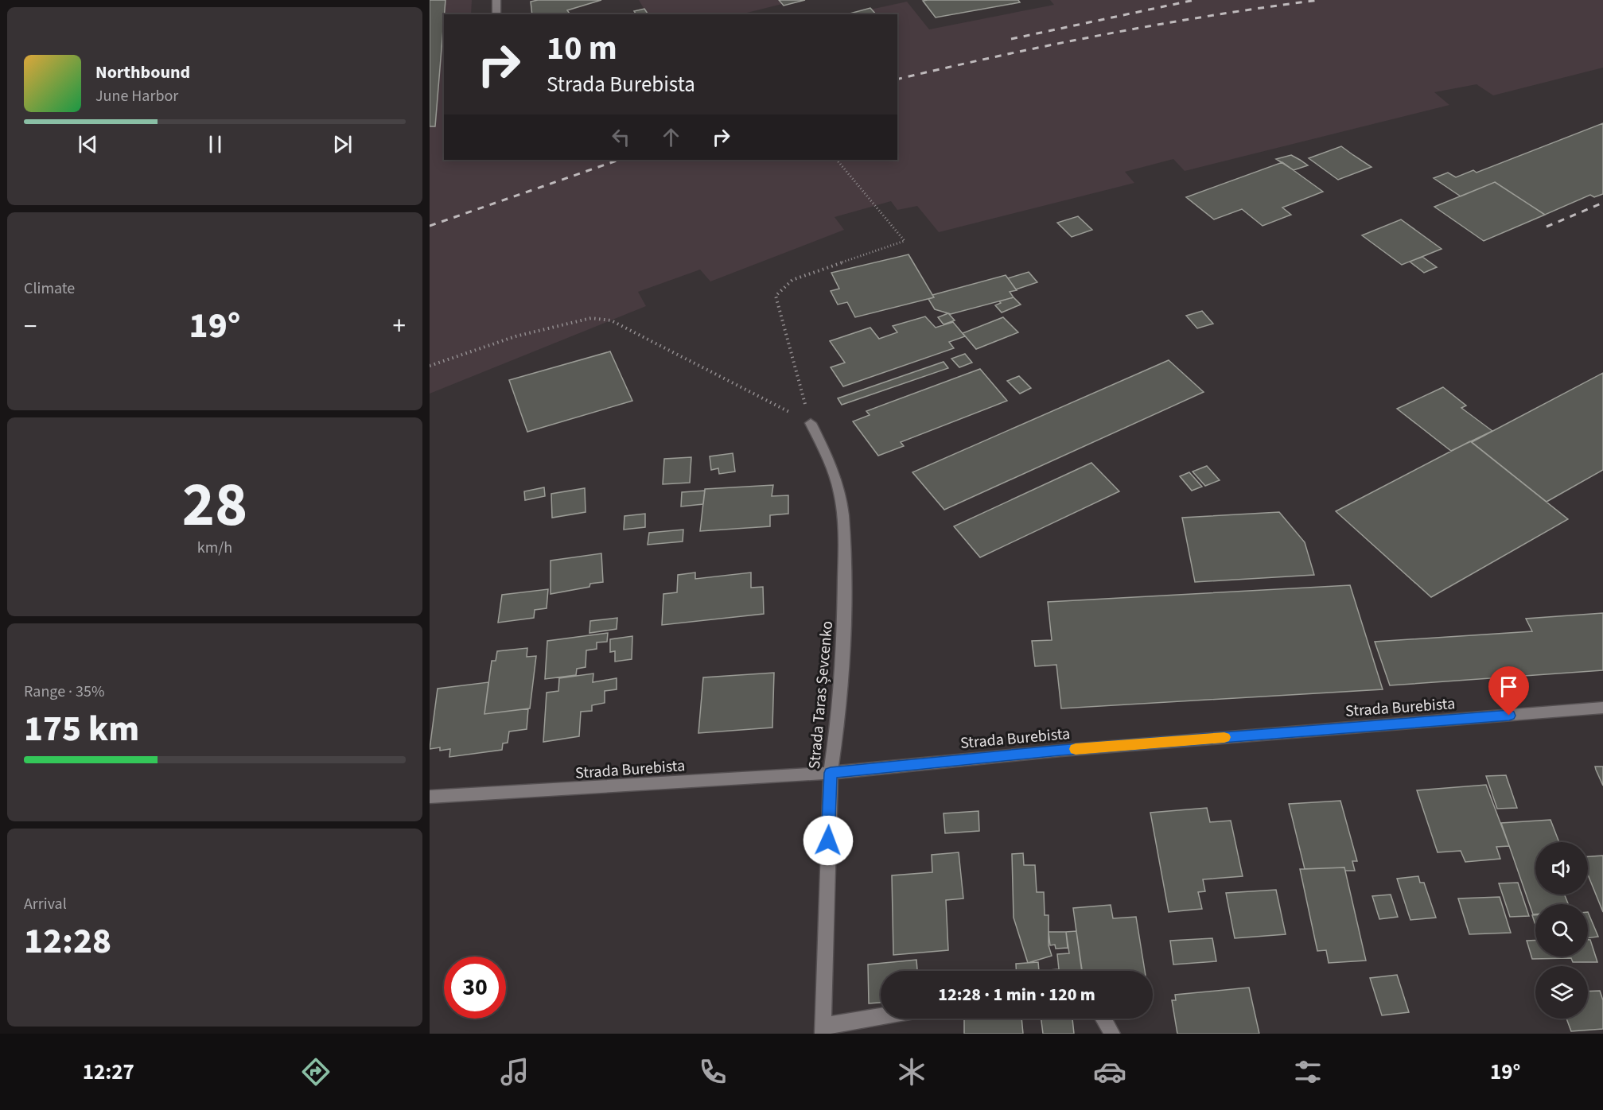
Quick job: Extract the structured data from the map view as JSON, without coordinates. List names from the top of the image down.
{
  "streets": {
    "street": ["Strada Taras Șevcenko", "Strada Burebista"]
  },
  "crossings": [
    ["Strada Taras Șevcenko", "Strada Burebista"]
  ],
  "page": {
    "turn": ["10 m", "Strada Burebista"],
    "song": ["Northbound", "June Harbor"],
    "tile": [
      "Climate",
      ["28", "km/h"],
      ["Range · 35%", "175 km"],
      ["Arrival", "12:28"]
    ],
    "heat": ["−", "19°", "+"],
    "limit": "30",
    "trip": "12:28 · 1 min · 120 m",
    "tabs": ["12:27", "19°"]
  }
}
